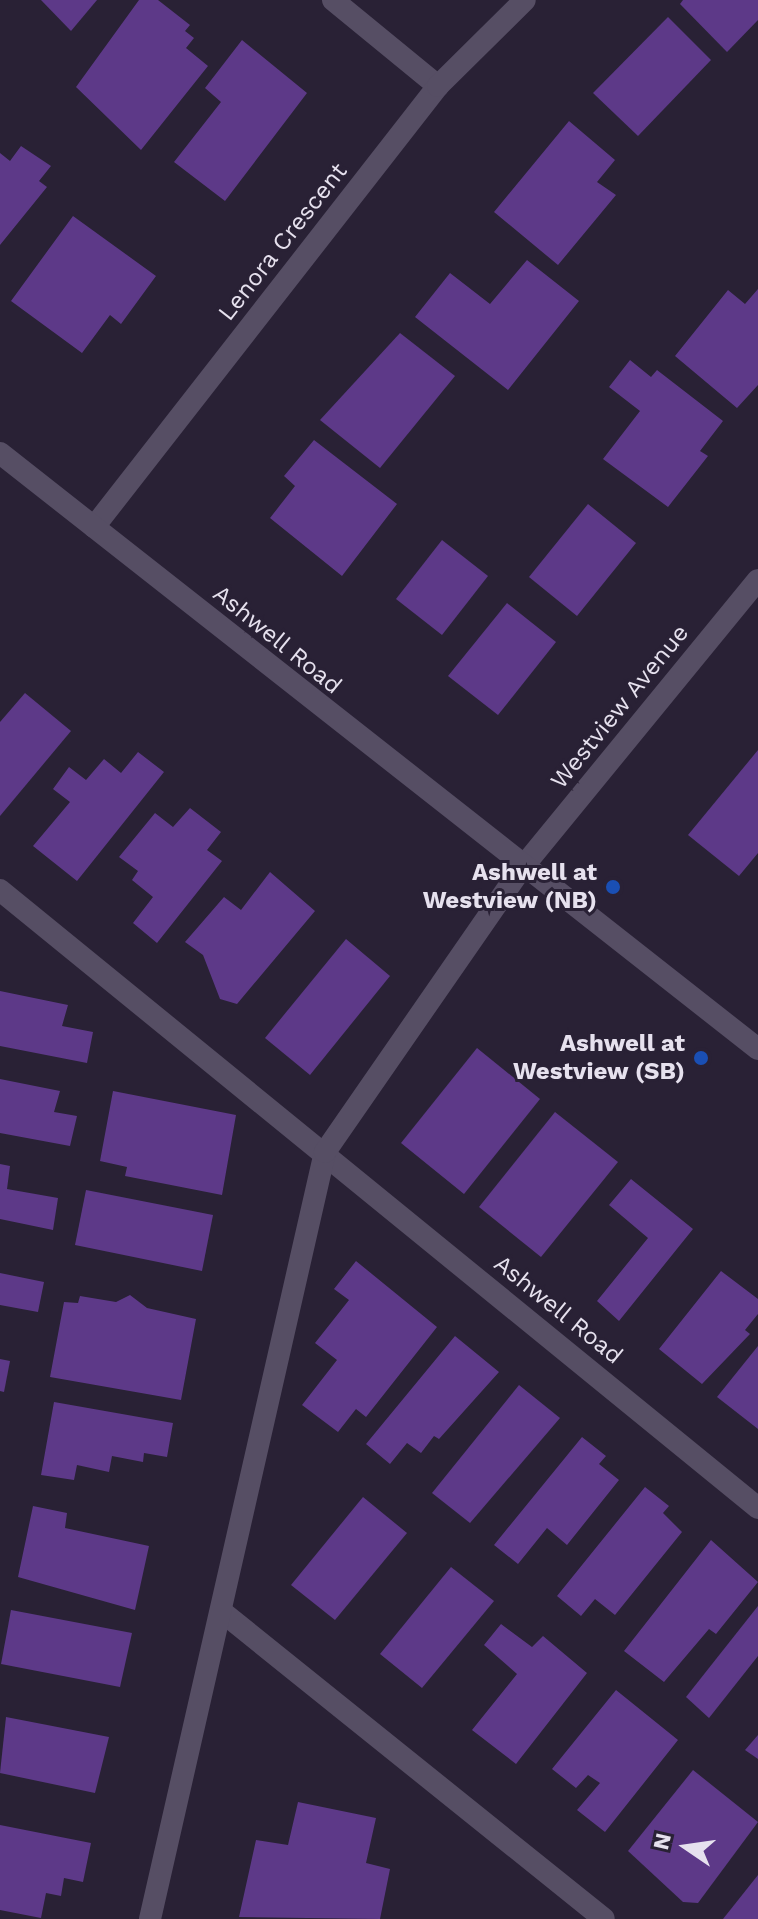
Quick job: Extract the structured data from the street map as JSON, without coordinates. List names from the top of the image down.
{
  "streets": {
    "street": ["Lenora Crescent", "Ashwell Road", "Westview Avenue"]
  },
  "crossings": [
    ["Lenora Crescent", "Ashwell Road"],
    ["Ashwell Road", "Westview Avenue"]
  ],
  "places": ["Ashwell at Westview (NB)", "Ashwell at Westview (SB)"],
  "north": "left"
}
